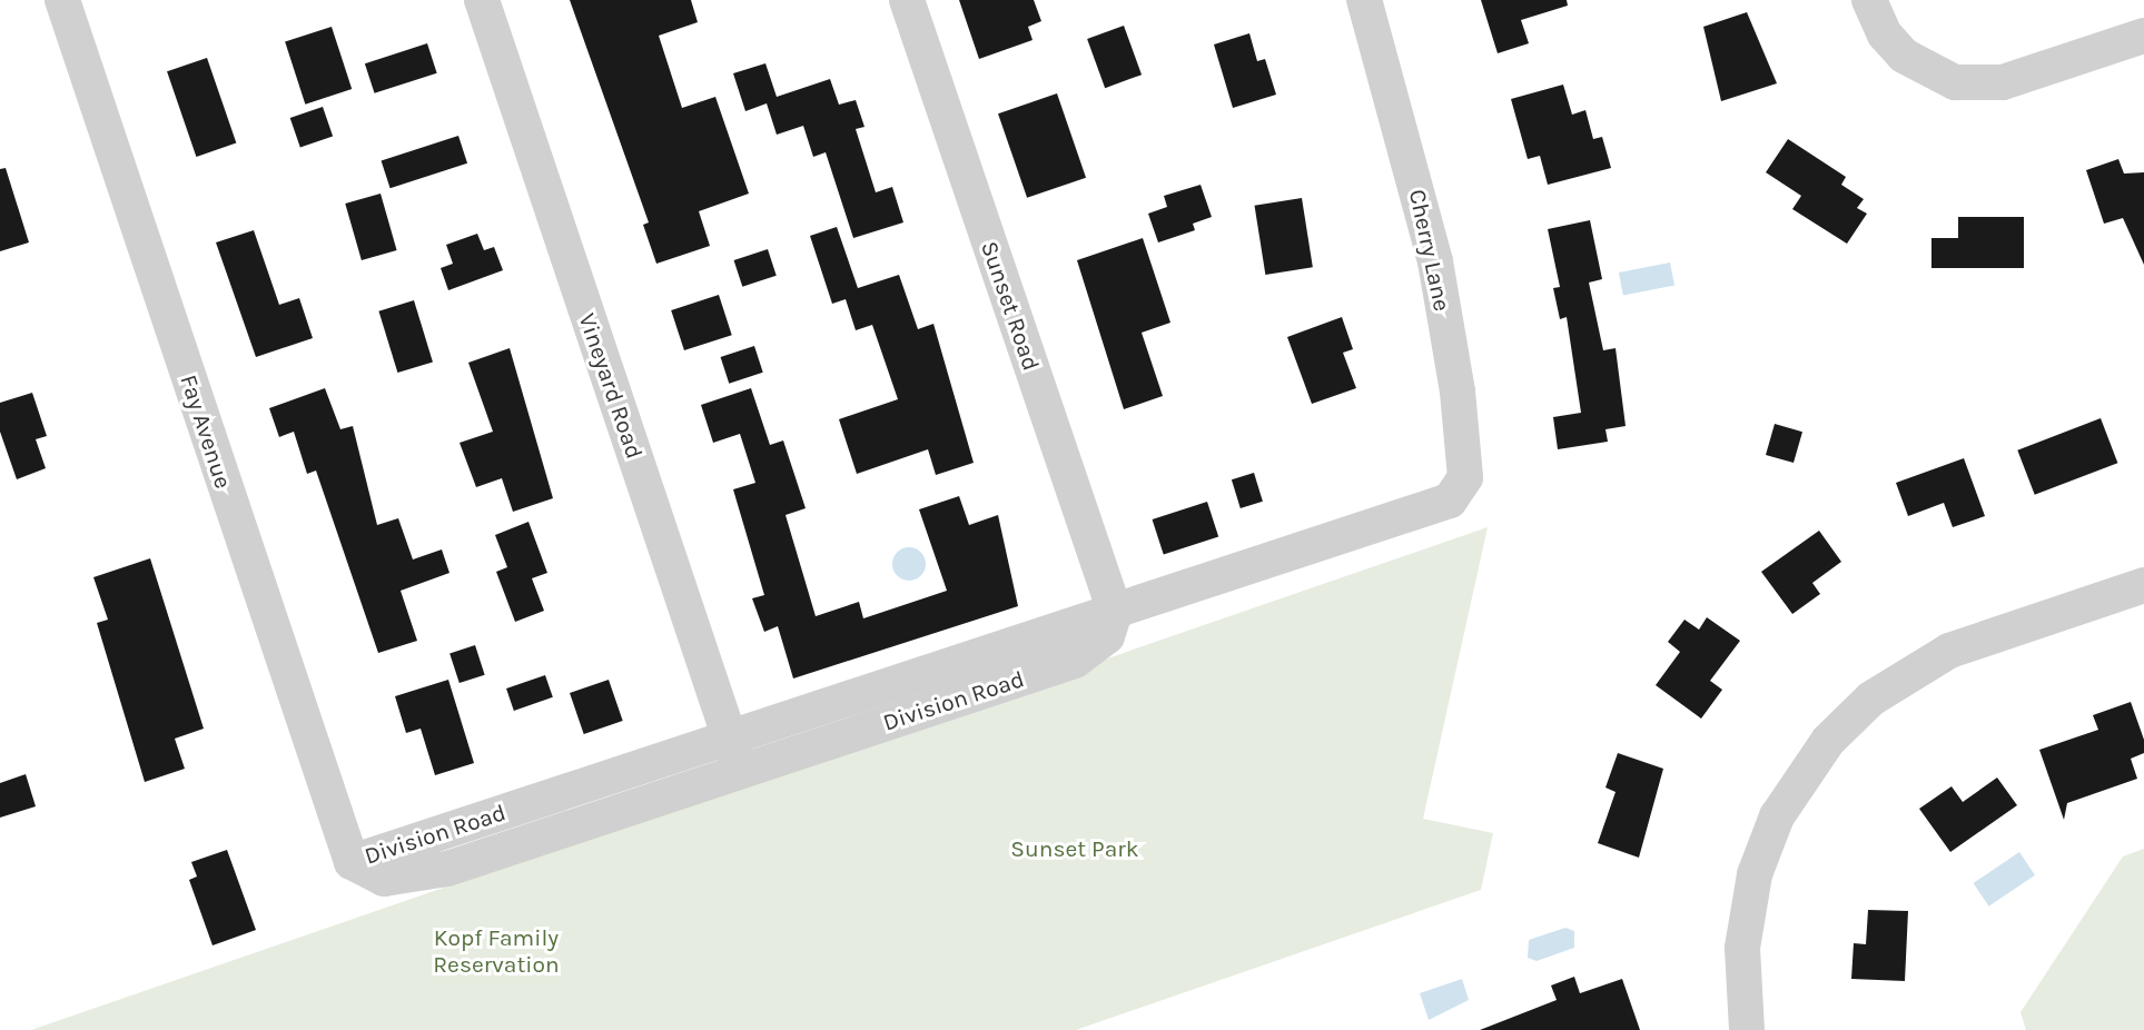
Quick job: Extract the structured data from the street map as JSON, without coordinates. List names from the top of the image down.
{
  "streets": {
    "street": [
      "Cherry Lane",
      "Sunset Road",
      "Vineyard Road",
      "Fay Avenue",
      "Division Road"
    ]
  },
  "crossings": [
    ["Cherry Lane", "Division Road"],
    ["Sunset Road", "Division Road"],
    ["Vineyard Road", "Division Road"],
    ["Fay Avenue", "Division Road"]
  ],
  "parks": ["Sunset Park", "Kopf Family Reservation"]
}
